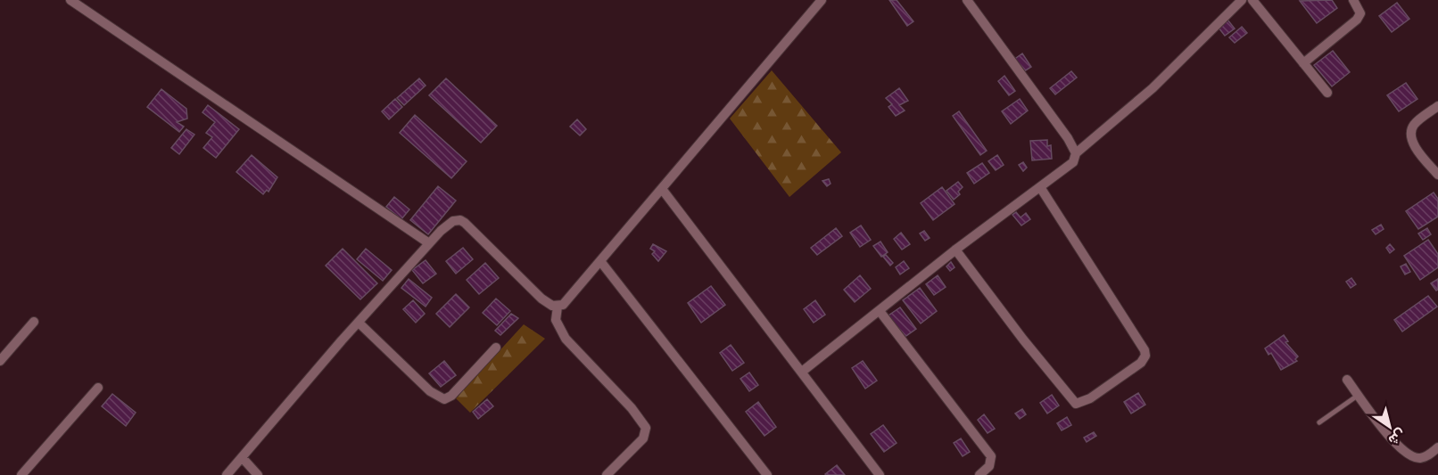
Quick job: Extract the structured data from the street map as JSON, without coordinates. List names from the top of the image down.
{
  "north": "bottom right"
}
